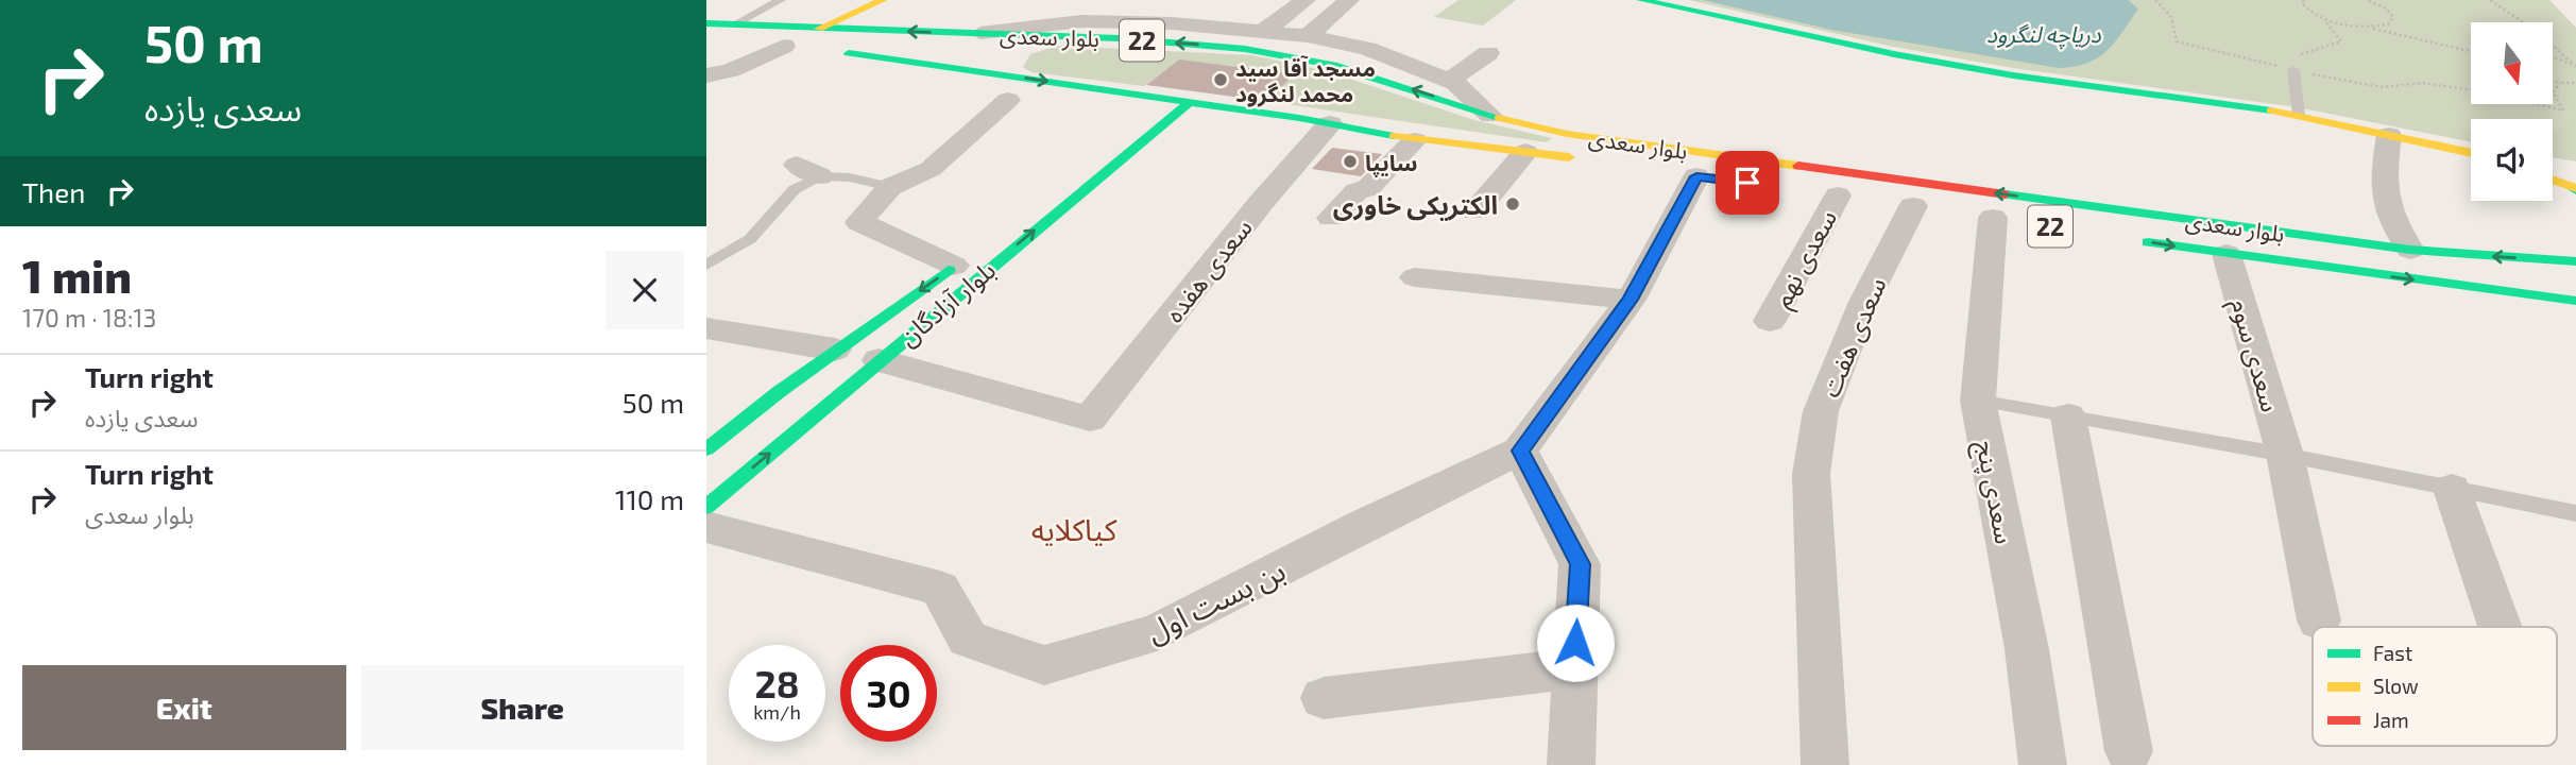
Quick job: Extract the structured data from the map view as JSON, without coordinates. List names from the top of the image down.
{
  "streets": {
    "main road": ["بلوار سعدی", "22", "بلوار آزادگان"],
    "street": [
      "سعدی نهم",
      "سعدی هفده",
      "سعدی هفت",
      "سعدی سوم",
      "سعدی پنج",
      "بن بست اول"
    ]
  },
  "crossings": [
    ["بلوار سعدی", "سعدی هفده"],
    ["بلوار سعدی", "بلوار آزادگان"],
    ["بلوار سعدی", "سعدی سوم"],
    ["سعدی هفده", "بلوار آزادگان"]
  ],
  "districts": ["کیاکلایه"],
  "water": ["دریاچه لنگرود"],
  "places": ["مسجد آقا سید محمد لنگرود", "سایپا", "الکتریکی خاوری"],
  "legend": ["Fast", "Slow", "Jam"],
  "north": "bottom",
  "page": {
    "turn": ["50 m", "سعدی یازده"],
    "then": "Then",
    "heading": ["1 min", "170 m · 18:13"],
    "list": [
      {
        "name": "Turn right",
        "note": "سعدی یازده",
        "value": "50 m"
      },
      {
        "name": "Turn right",
        "note": "بلوار سعدی",
        "value": "110 m"
      }
    ],
    "speed": "28 km/h",
    "limit": "30",
    "buttons": ["Exit", "Share"]
  }
}
